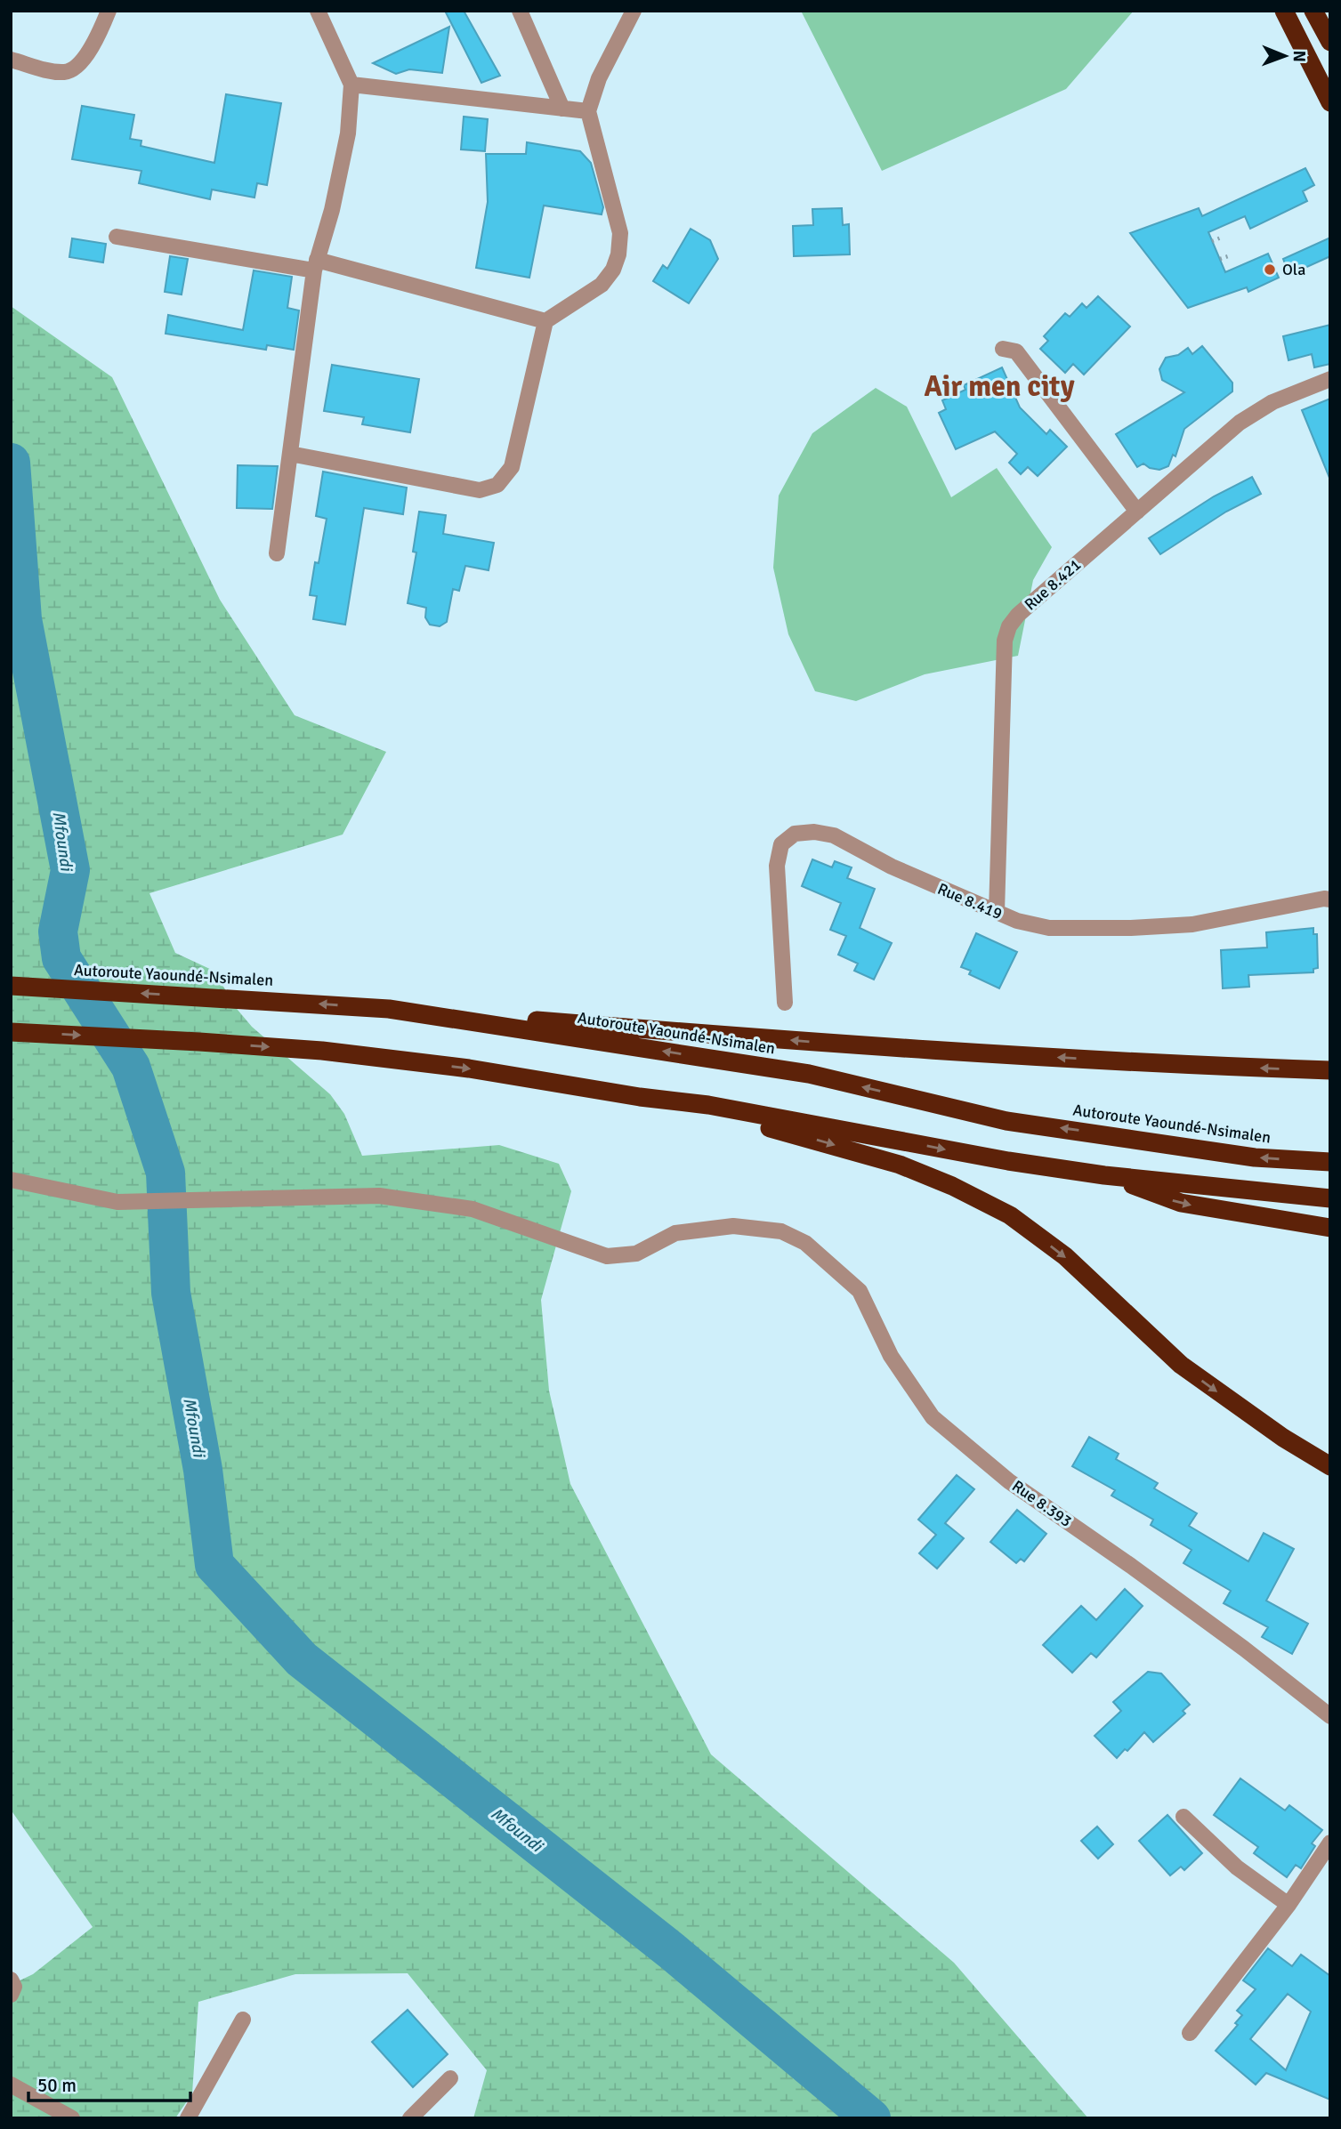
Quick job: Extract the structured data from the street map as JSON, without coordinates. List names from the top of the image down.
{
  "streets": {
    "highway": ["Autoroute Yaoundé-Nsimalen"],
    "street": ["Rue 8.421", "Rue 8.419", "Rue 8.393"]
  },
  "crossings": [
    ["Rue 8.421", "Rue 8.419"]
  ],
  "districts": ["Air men city"],
  "water": ["Mfoundi"],
  "places": ["Ola"],
  "scale_bar": "50 m",
  "north": "right"
}
